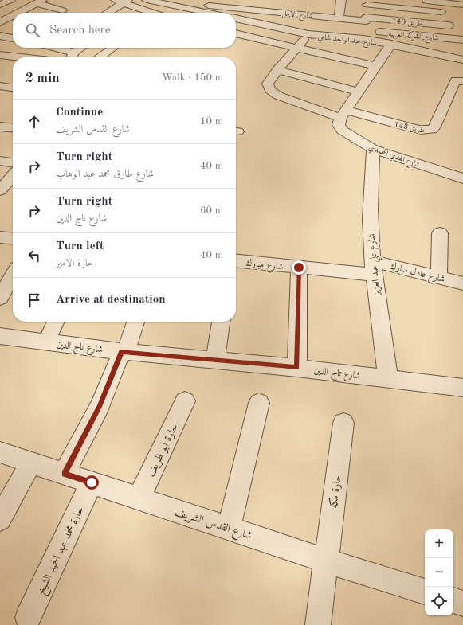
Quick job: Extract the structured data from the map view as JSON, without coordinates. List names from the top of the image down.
{
  "streets": {
    "street": [
      "شارع الامل",
      "طريق 140",
      "شارع الشركه العربيه",
      "شارع عبد الواحد شامي",
      "طريق 143",
      "شارع الهدي المحمدي",
      "شارع مبارك",
      "شارع علي عبد العزيز",
      "شارع عادل مبارك",
      "شارع تاج الدين",
      "حارة ابو ظريف",
      "حارة مكه",
      "شارع القدس الشريف",
      "حارة محمد عبد الحميد الشيخ"
    ]
  },
  "crossings": [
    ["شارع الامل", "طريق 140"],
    ["طريق 140", "شارع الشركه العربيه"],
    ["شارع الشركه العربيه", "شارع عبد الواحد شامي"],
    ["طريق 143", "شارع الهدي المحمدي"],
    ["شارع الهدي المحمدي", "شارع علي عبد العزيز"],
    ["شارع مبارك", "شارع علي عبد العزيز"],
    ["شارع مبارك", "شارع عادل مبارك"],
    ["شارع علي عبد العزيز", "شارع عادل مبارك"],
    ["شارع علي عبد العزيز", "شارع تاج الدين"],
    ["حارة ابو ظريف", "شارع القدس الشريف"],
    ["حارة مكه", "شارع القدس الشريف"],
    ["شارع القدس الشريف", "حارة محمد عبد الحميد الشيخ"]
  ],
  "page": {
    "search": "Search here",
    "heading": ["2 min", "Walk · 150 m"],
    "list": [
      ["Continue", "شارع القدس الشريف", "10 m"],
      ["Turn right", "شارع طارق محمد عبد الوهاب", "40 m"],
      ["Turn right", "شارع تاج الدين", "60 m"],
      ["Turn left", "حارة الامير", "40 m"],
      "Arrive at destination"
    ],
    "map_buttons": ["+", "−"]
  }
}
